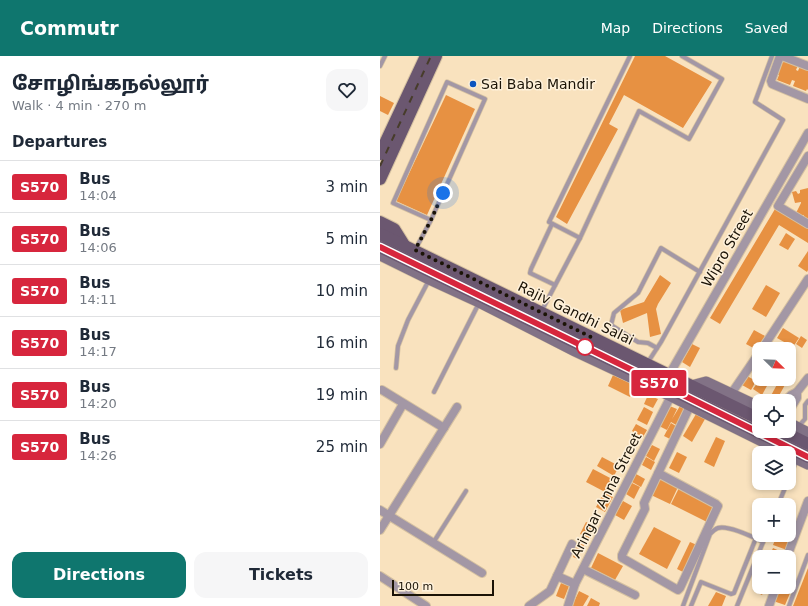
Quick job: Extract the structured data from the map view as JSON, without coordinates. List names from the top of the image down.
{
  "streets": {
    "main road": ["Rajiv Gandhi Salai"],
    "street": ["Wipro Street", "Aringar Anna Street"]
  },
  "crossings": [
    ["Wipro Street", "Rajiv Gandhi Salai"]
  ],
  "places": ["Sai Baba Mandir"],
  "lines": ["bus line S570"],
  "scale_bar": "100 m",
  "north": "bottom right",
  "page": {
    "header": "Commutr",
    "nav": ["Map", "Directions", "Saved"],
    "heading": [
      ["சோழிங்கநல்லூர்", "Walk · 4 min · 270 m"],
      "Departures"
    ],
    "on_map": "S570",
    "list": [
      {
        "mark": "S570",
        "name": "Bus",
        "note": "14:04",
        "value": "3 min"
      },
      {
        "mark": "S570",
        "name": "Bus",
        "note": "14:06",
        "value": "5 min"
      },
      {
        "mark": "S570",
        "name": "Bus",
        "note": "14:11",
        "value": "10 min"
      },
      {
        "mark": "S570",
        "name": "Bus",
        "note": "14:17",
        "value": "16 min"
      },
      {
        "mark": "S570",
        "name": "Bus",
        "note": "14:20",
        "value": "19 min"
      },
      {
        "mark": "S570",
        "name": "Bus",
        "note": "14:26",
        "value": "25 min"
      }
    ],
    "map_buttons": ["+", "−"],
    "buttons": ["Directions", "Tickets"],
    "scale": "100 m"
  }
}
